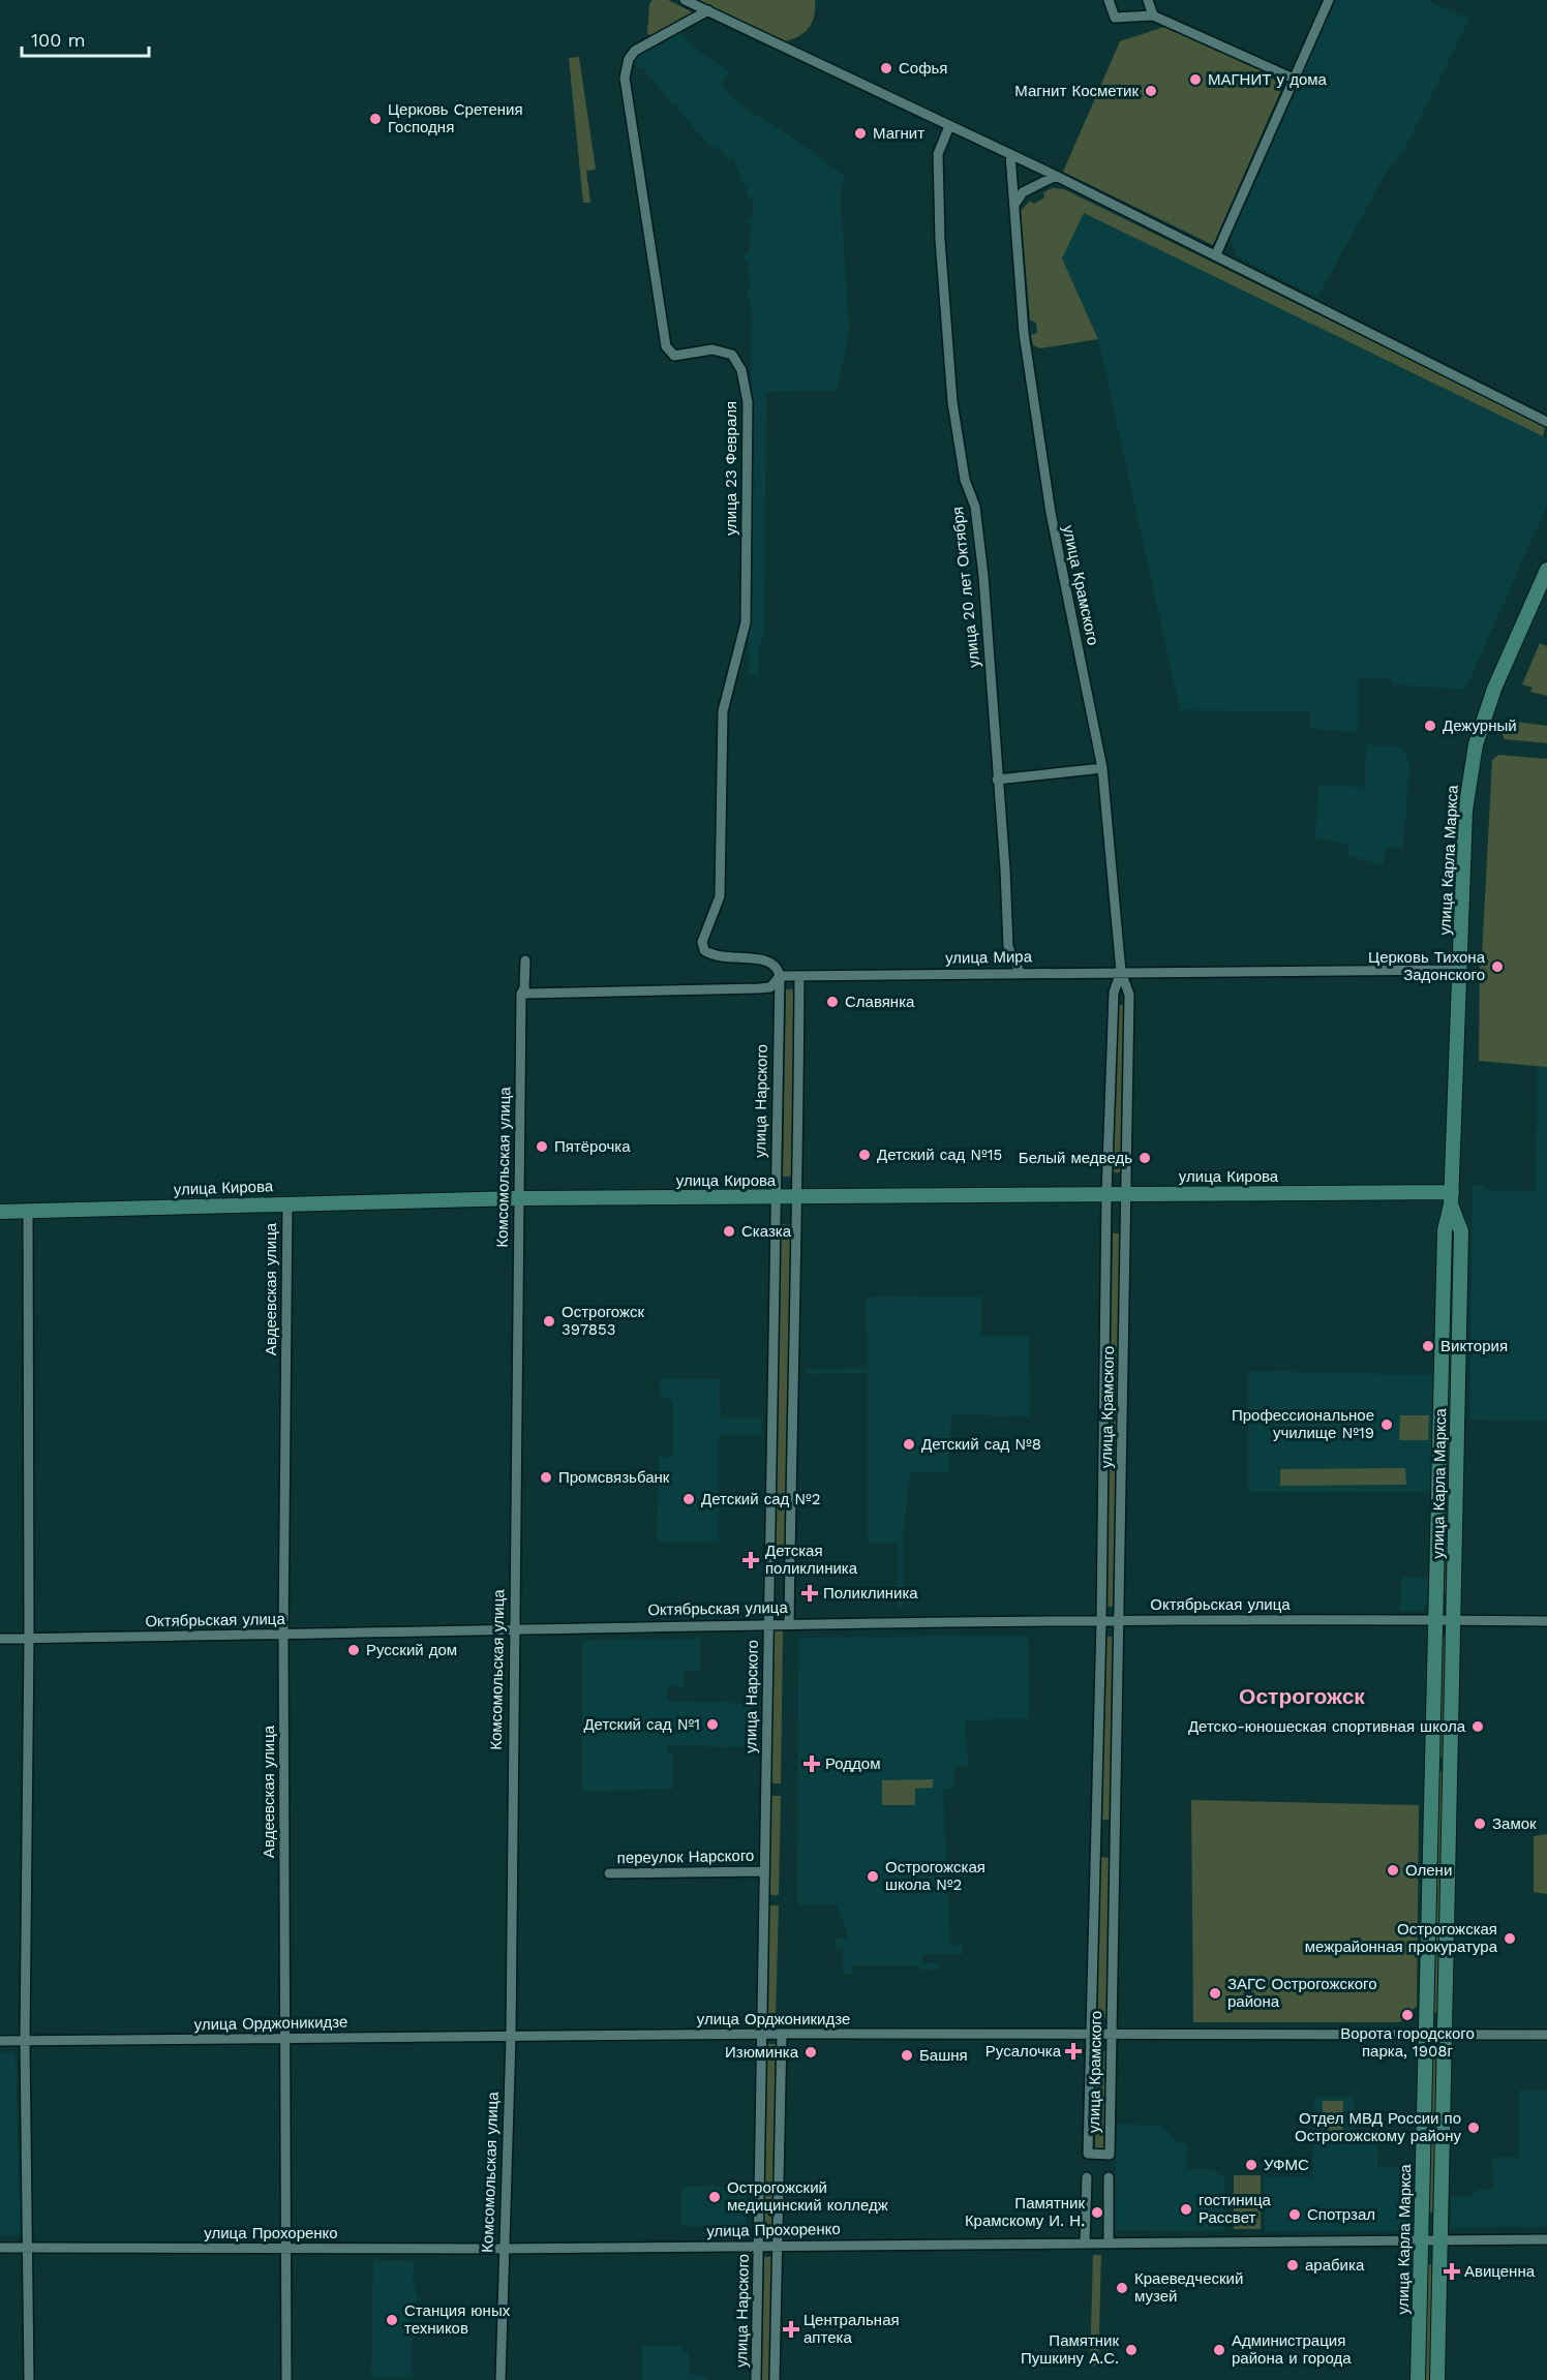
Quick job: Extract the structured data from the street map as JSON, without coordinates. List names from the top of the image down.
{
  "streets": {
    "main road": ["улица Карла Маркса", "улица Кирова"],
    "street": [
      "улица 23 Февраля",
      "улица Крамского",
      "улица 20 лет Октября",
      "улица Мира",
      "улица Нарского",
      "Комсомольская улица",
      "Авдеевская улица",
      "Октябрьская улица",
      "переулок Нарского",
      "улица Орджоникидзе",
      "улица Прохоренко"
    ]
  },
  "crossings": [
    ["улица 23 Февраля", "улица Мира"],
    ["улица 23 Февраля", "улица Нарского"],
    ["улица Крамского", "улица Мира"],
    ["улица Крамского", "улица Кирова"],
    ["улица Крамского", "Октябрьская улица"],
    ["улица Крамского", "улица Орджоникидзе"],
    ["улица 20 лет Октября", "улица Мира"],
    ["улица Карла Маркса", "улица Мира"],
    ["улица Карла Маркса", "улица Кирова"],
    ["улица Карла Маркса", "Октябрьская улица"],
    ["улица Карла Маркса", "улица Орджоникидзе"],
    ["улица Карла Маркса", "улица Прохоренко"],
    ["улица Мира", "улица Нарского"],
    ["улица Мира", "Комсомольская улица"],
    ["улица Нарского", "улица Кирова"],
    ["улица Нарского", "Октябрьская улица"],
    ["улица Нарского", "переулок Нарского"],
    ["улица Нарского", "улица Орджоникидзе"],
    ["улица Нарского", "улица Прохоренко"],
    ["Комсомольская улица", "улица Кирова"],
    ["Комсомольская улица", "Октябрьская улица"],
    ["Комсомольская улица", "улица Орджоникидзе"],
    ["Комсомольская улица", "улица Прохоренко"],
    ["улица Кирова", "Авдеевская улица"],
    ["Авдеевская улица", "Октябрьская улица"],
    ["Авдеевская улица", "улица Орджоникидзе"],
    ["Авдеевская улица", "улица Прохоренко"]
  ],
  "districts": ["Острогожск"],
  "places": {
    "other": [
      "Софья",
      "МАГНИТ у дома",
      "Магнит Косметик",
      "Церковь Сретения Господня",
      "Магнит",
      "Дежурный",
      "Церковь Тихона Задонского",
      "Славянка",
      "Пятёрочка",
      "Детский сад №15",
      "Белый медведь",
      "Сказка",
      "Острогожск 397853",
      "Виктория",
      "Профессиональное училище №19",
      "Детский сад №8",
      "Промсвязьбанк",
      "Детский сад №2",
      "Русский дом",
      "Детский сад №1",
      "Детско-юношеская спортивная школа",
      "Замок",
      "Олени",
      "Острогожская школа №2",
      "Острогожская межрайонная прокуратура",
      "ЗАГС Острогожского района",
      "Ворота городского парка, 1908г",
      "Изюминка",
      "Башня",
      "Отдел МВД России по Острогожскому району",
      "УФМС",
      "Острогожский медицинский колледж",
      "гостиница Рассвет",
      "Памятник Крамскому И. Н.",
      "Спотрзал",
      "арабика",
      "Краеведческий музей",
      "Станция юных техников",
      "Памятник Пушкину А.С.",
      "Администрация района и города"
    ],
    "health": [
      "Детская поликлиника",
      "Поликлиника",
      "Роддом",
      "Русалочка",
      "Авиценна",
      "Центральная аптека"
    ]
  },
  "scale_bar": "100 m"
}
